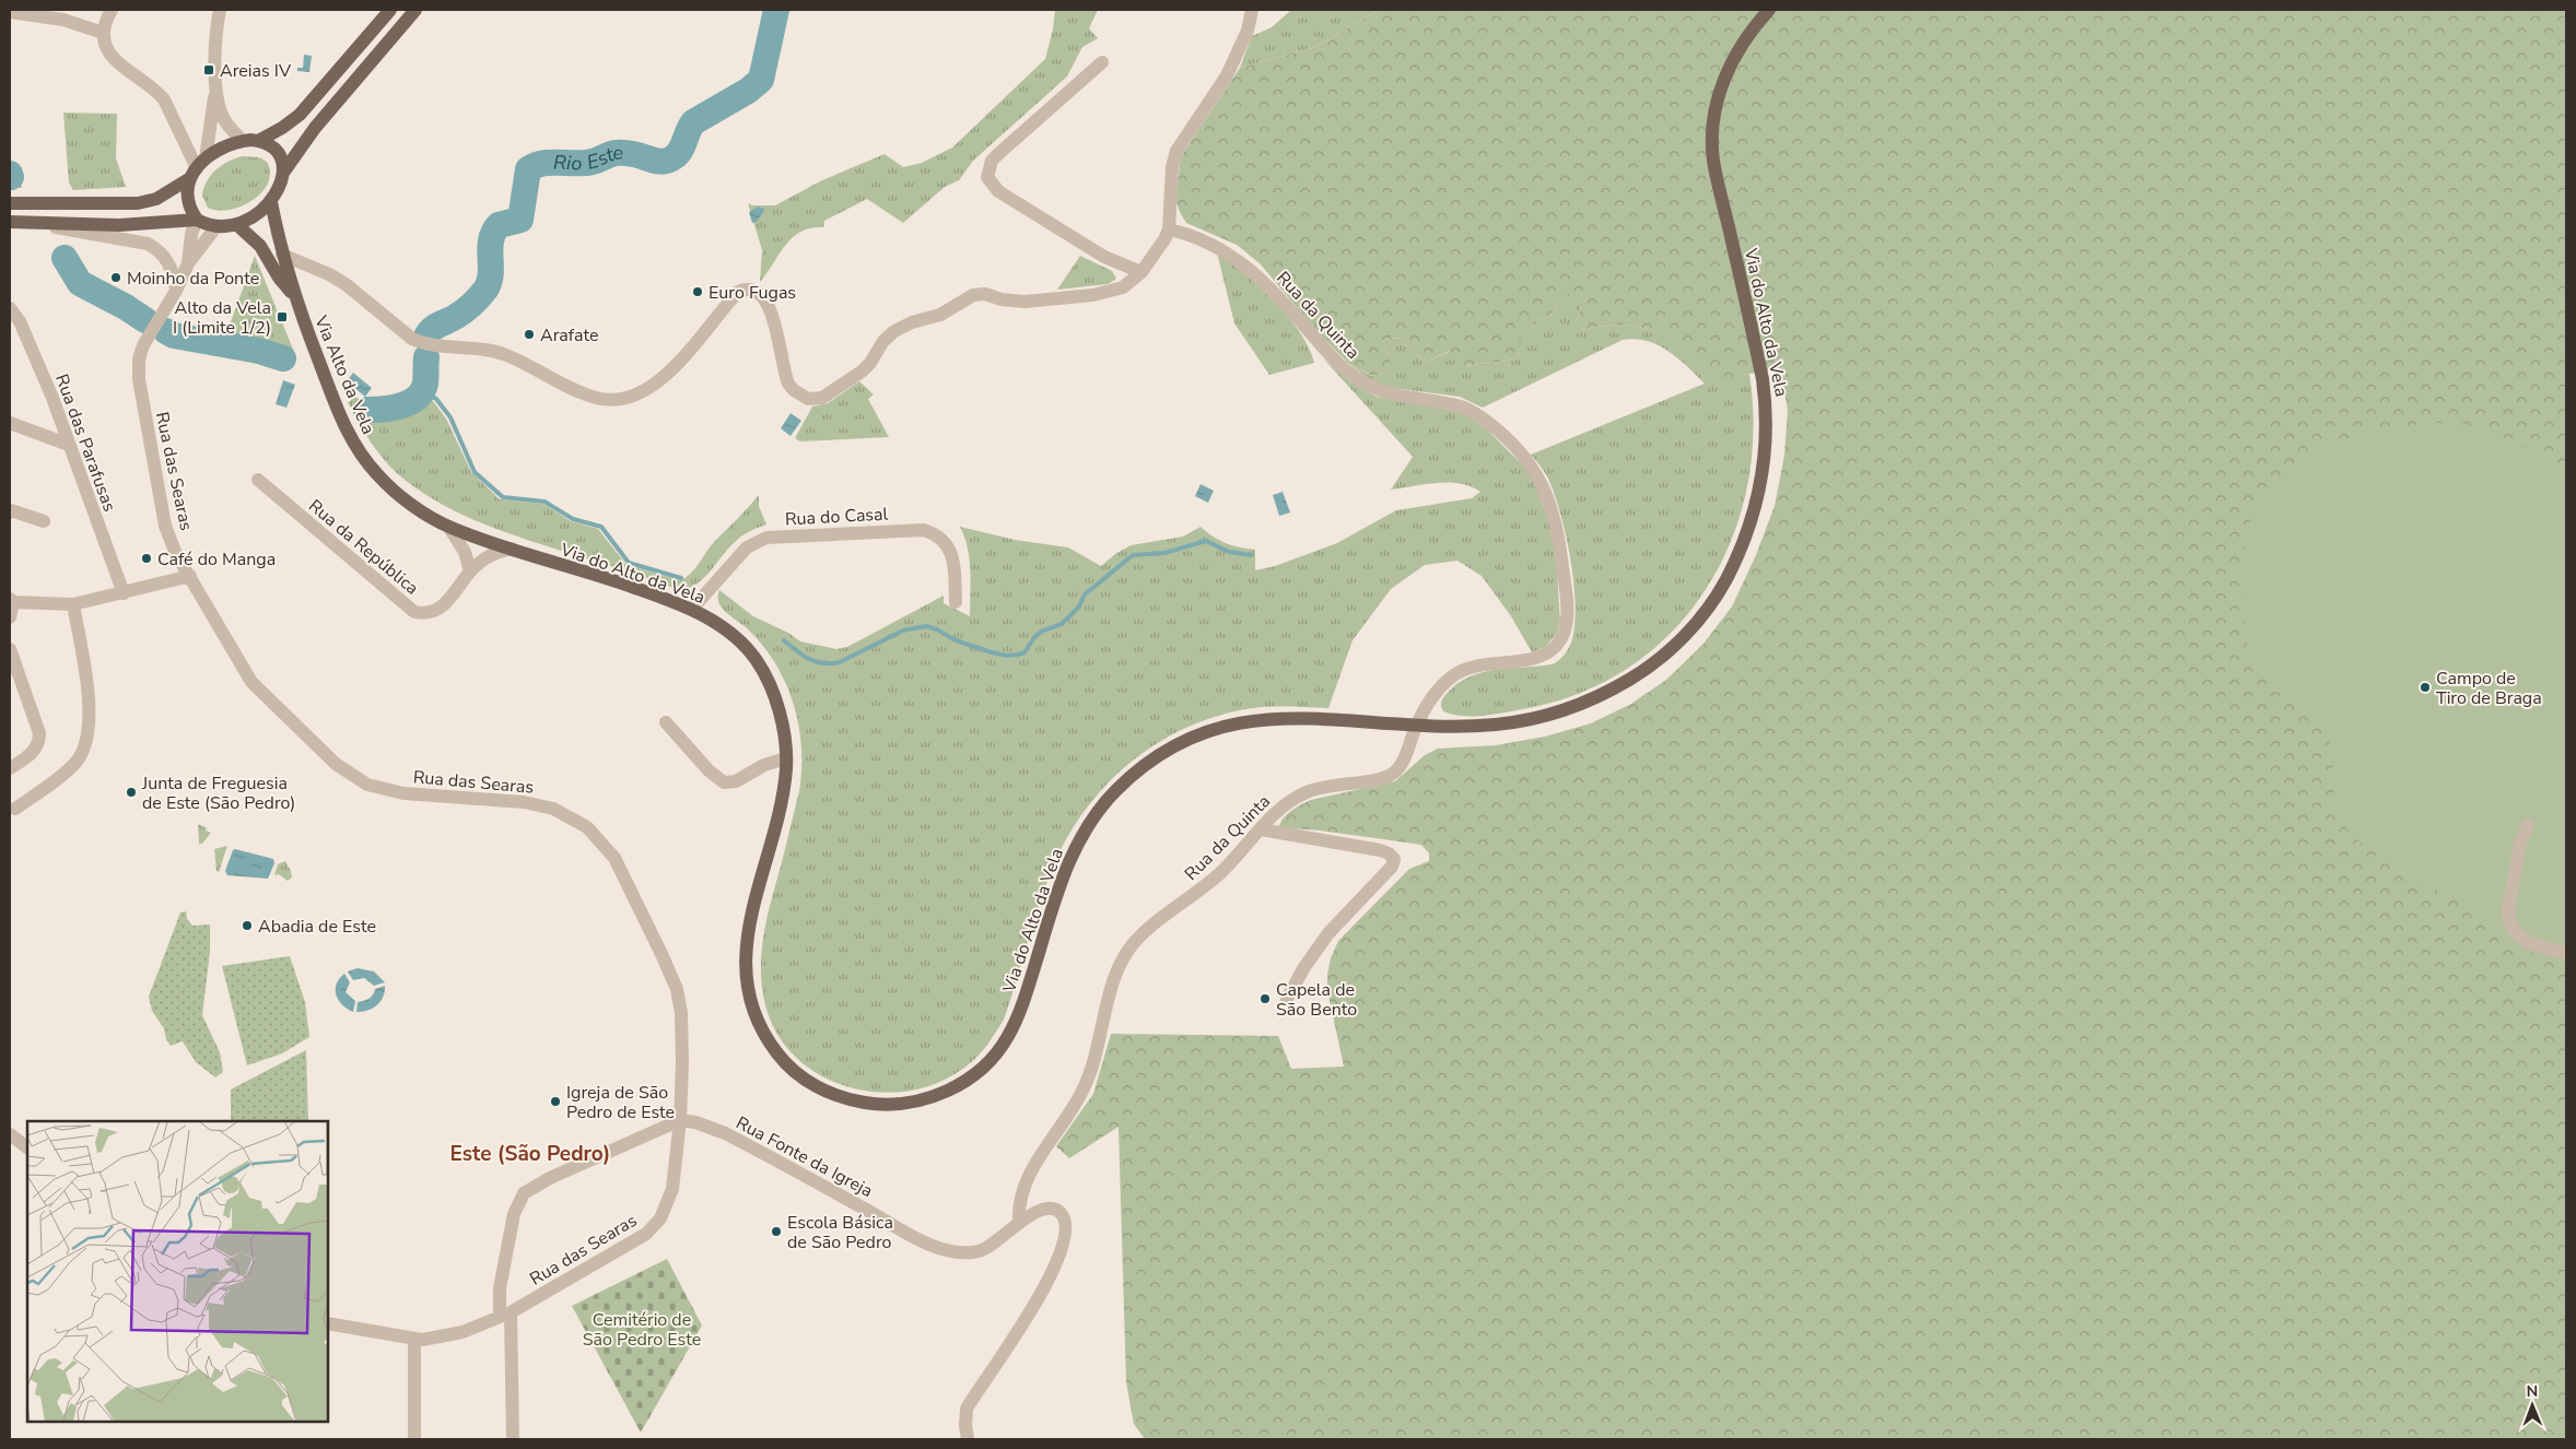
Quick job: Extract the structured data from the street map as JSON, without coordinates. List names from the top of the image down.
{
  "streets": {
    "main road": ["Via do Alto da Vela", "Via Alto da Vela"],
    "street": [
      "Rua da Quinta",
      "Rua das Parafusas",
      "Rua das Searas",
      "Rua do Casal",
      "Rua da República",
      "Rua Fonte da Igreja"
    ]
  },
  "crossings": [
    ["Rua da Quinta", "Via do Alto da Vela"],
    ["Rua da Quinta", "Rua Fonte da Igreja"],
    ["Via do Alto da Vela", "Via Alto da Vela"],
    ["Via do Alto da Vela", "Rua do Casal"],
    ["Via do Alto da Vela", "Rua da República"],
    ["Via Alto da Vela", "Rua das Searas"],
    ["Via Alto da Vela", "Rua da República"],
    ["Rua das Searas", "Rua Fonte da Igreja"]
  ],
  "districts": ["Este (São Pedro)"],
  "water": ["Rio Este"],
  "parks": ["Cemitério de São Pedro Este"],
  "places": {
    "transit": ["Areias IV", "Alto da Vela I (Limite 1/2)"],
    "other": [
      "Moinho da Ponte",
      "Euro Fugas",
      "Arafate",
      "Café do Manga",
      "Campo de Tiro de Braga",
      "Junta de Freguesia de Este (São Pedro)",
      "Abadia de Este",
      "Capela de São Bento",
      "Igreja de São Pedro de Este",
      "Escola Básica de São Pedro"
    ]
  },
  "north": "top"
}
